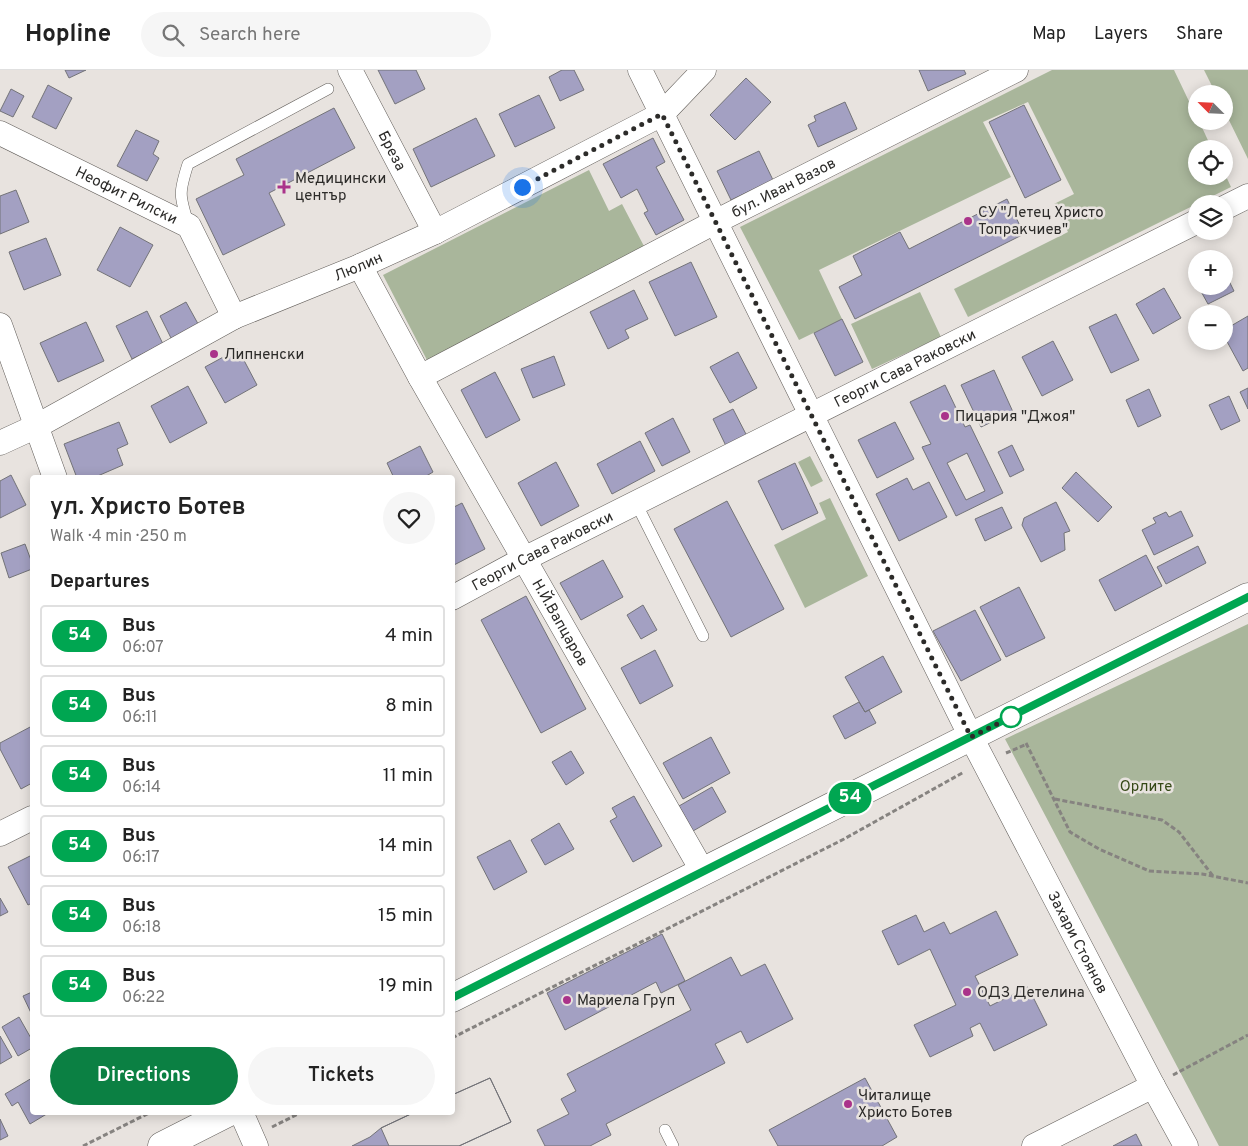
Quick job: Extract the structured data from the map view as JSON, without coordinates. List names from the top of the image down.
{
  "streets": {
    "street": [
      "Бреза",
      "бул. Иван Вазов",
      "Неофит Рилски",
      "Люлин",
      "Георги Сава Раковски",
      "Н.Й.Вапцаров",
      "Захари Стоянов"
    ]
  },
  "crossings": [
    ["Бреза", "Люлин"],
    ["бул. Иван Вазов", "Н.Й.Вапцаров"],
    ["бул. Иван Вазов", "Захари Стоянов"],
    ["Неофит Рилски", "Люлин"],
    ["Люлин", "Н.Й.Вапцаров"],
    ["Люлин", "Захари Стоянов"],
    ["Георги Сава Раковски", "Н.Й.Вапцаров"],
    ["Георги Сава Раковски", "Захари Стоянов"]
  ],
  "parks": ["Орлите"],
  "places": {
    "health": ["Медицински център"],
    "other": [
      "СУ \"Летец Христо Топракчиев\"",
      "Липненски",
      "Пицария \"Джоя\"",
      "ОДЗ Детелина",
      "Мариела Груп",
      "Читалище Христо Ботев"
    ]
  },
  "lines": ["bus line 54"],
  "north": "top left",
  "page": {
    "header": "Hopline",
    "search": "Search here",
    "nav": ["Map", "Layers", "Share"],
    "on_map": "54",
    "map_buttons": ["+", "−"],
    "heading": [
      ["ул. Христо Ботев", "Walk · 4 min · 250 m"],
      "Departures"
    ],
    "list": [
      {
        "mark": "54",
        "name": "Bus",
        "note": "06:07",
        "value": "4 min"
      },
      {
        "mark": "54",
        "name": "Bus",
        "note": "06:11",
        "value": "8 min"
      },
      {
        "mark": "54",
        "name": "Bus",
        "note": "06:14",
        "value": "11 min"
      },
      {
        "mark": "54",
        "name": "Bus",
        "note": "06:17",
        "value": "14 min"
      },
      {
        "mark": "54",
        "name": "Bus",
        "note": "06:18",
        "value": "15 min"
      },
      {
        "mark": "54",
        "name": "Bus",
        "note": "06:22",
        "value": "19 min"
      }
    ],
    "buttons": ["Directions", "Tickets"]
  }
}
